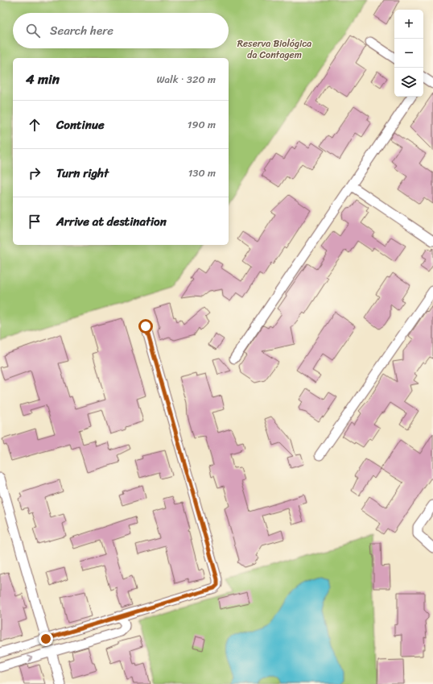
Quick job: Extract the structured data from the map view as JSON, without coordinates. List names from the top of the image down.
{
  "parks": ["Reserva Biológica da Contagem"],
  "page": {
    "map_buttons": ["+", "−"],
    "search": "Search here",
    "heading": ["4 min", "Walk · 320 m"],
    "list": [
      ["Continue", "190 m"],
      ["Turn right", "130 m"],
      "Arrive at destination"
    ]
  }
}
